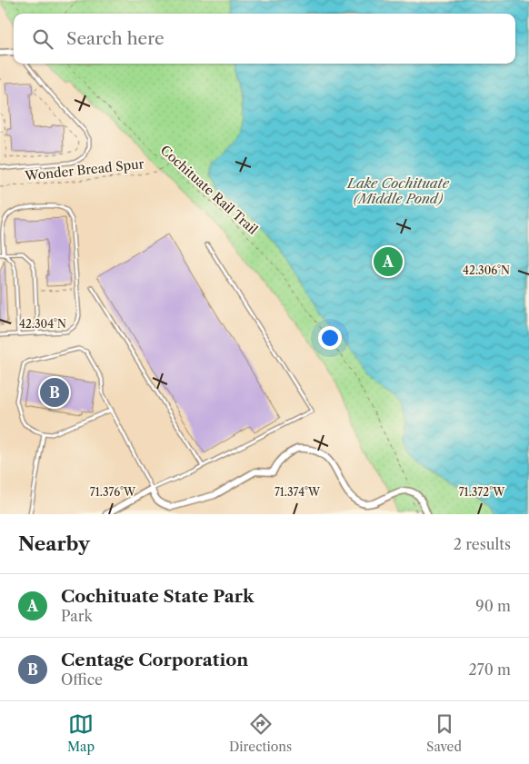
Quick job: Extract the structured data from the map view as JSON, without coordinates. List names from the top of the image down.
{
  "streets": {
    "path": ["Wonder Bread Spur", "Cochituate Rail Trail"]
  },
  "crossings": [
    ["Wonder Bread Spur", "Cochituate Rail Trail"]
  ],
  "water": ["Lake Cochituate (Middle Pond)"],
  "page": {
    "search": "Search here",
    "pins": ["A", "B"],
    "heading": ["Nearby", "2 results"],
    "list": [
      {
        "mark": "A",
        "name": "Cochituate State Park",
        "note": "Park",
        "value": "90 m"
      },
      {
        "mark": "B",
        "name": "Centage Corporation",
        "note": "Office",
        "value": "270 m"
      }
    ],
    "nav": ["Map", "Directions", "Saved"]
  },
  "coordinates": [
    "42.306°N",
    "42.304°N",
    "71.376°W",
    "71.374°W",
    "71.372°W"
  ]
}
